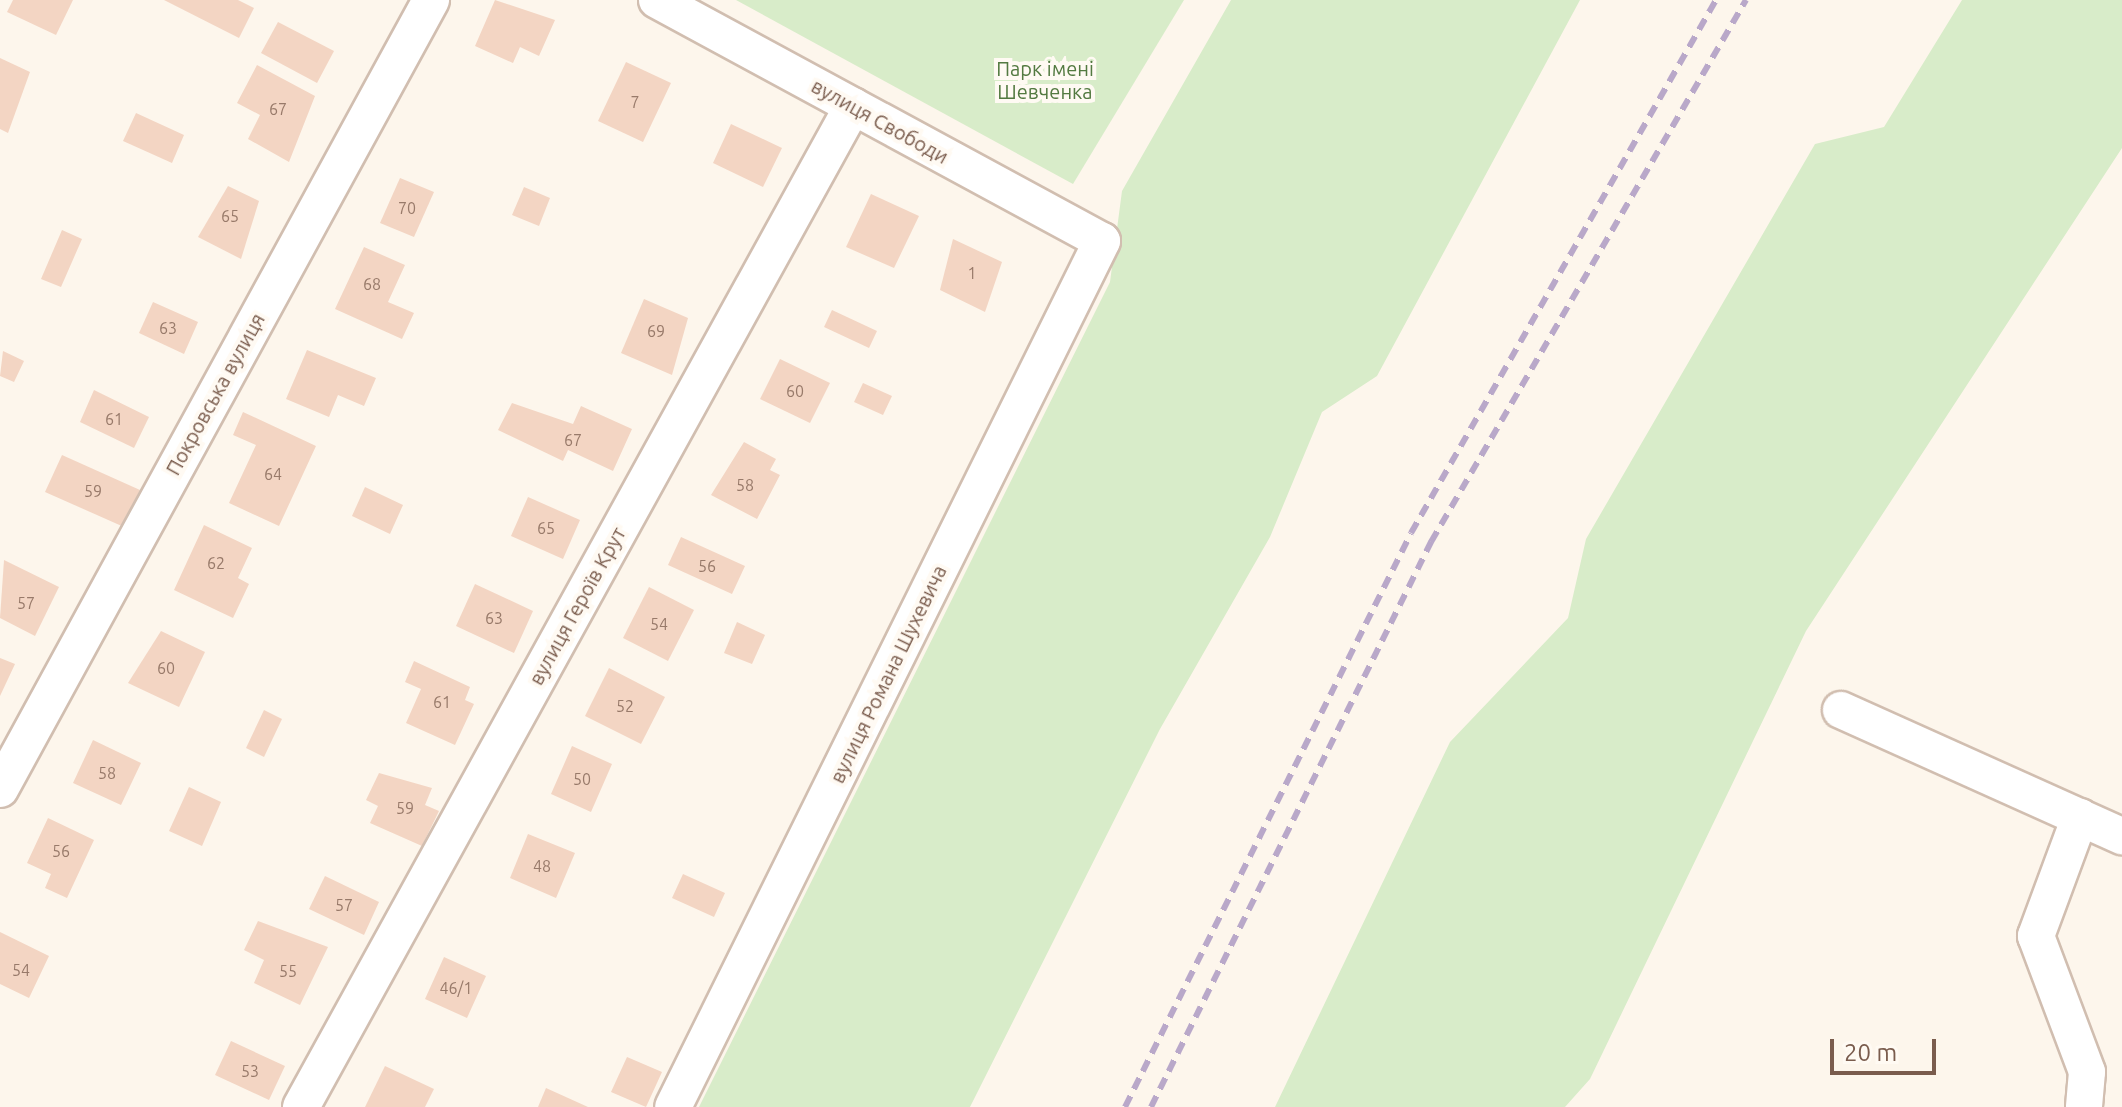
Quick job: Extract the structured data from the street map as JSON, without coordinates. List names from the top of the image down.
{
  "streets": {
    "street": [
      "вулиця Свободи",
      "Покровська вулиця",
      "вулиця Героїв Крут",
      "вулиця Романа Шухевича"
    ]
  },
  "crossings": [
    ["вулиця Свободи", "вулиця Героїв Крут"],
    ["вулиця Свободи", "вулиця Романа Шухевича"]
  ],
  "parks": ["Парк імені Шевченка"],
  "house_numbers": [
    "7",
    "67",
    "70",
    "65",
    "1",
    "68",
    "63",
    "69",
    "60",
    "61",
    "67",
    "64",
    "58",
    "59",
    "65",
    "62",
    "56",
    "57",
    "63",
    "54",
    "60",
    "61",
    "52",
    "58",
    "50",
    "59",
    "56",
    "48",
    "57",
    "54",
    "55",
    "46/1",
    "53"
  ],
  "scale_bar": "20 m"
}
